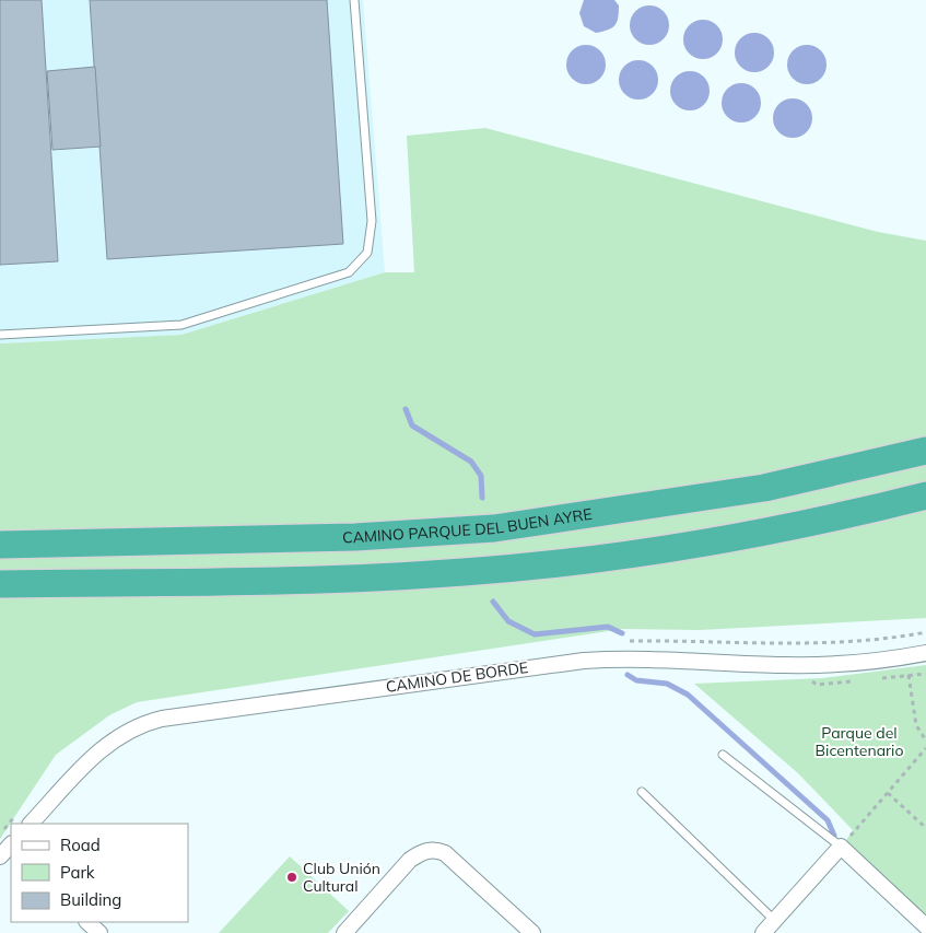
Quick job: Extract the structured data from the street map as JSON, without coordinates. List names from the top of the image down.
{
  "streets": {
    "highway": ["CAMINO PARQUE DEL BUEN AYRE"],
    "street": ["CAMINO DE BORDE"]
  },
  "parks": ["Parque del Bicentenario"],
  "places": ["Club Unión Cultural"],
  "legend": ["Road", "Park", "Building"]
}
